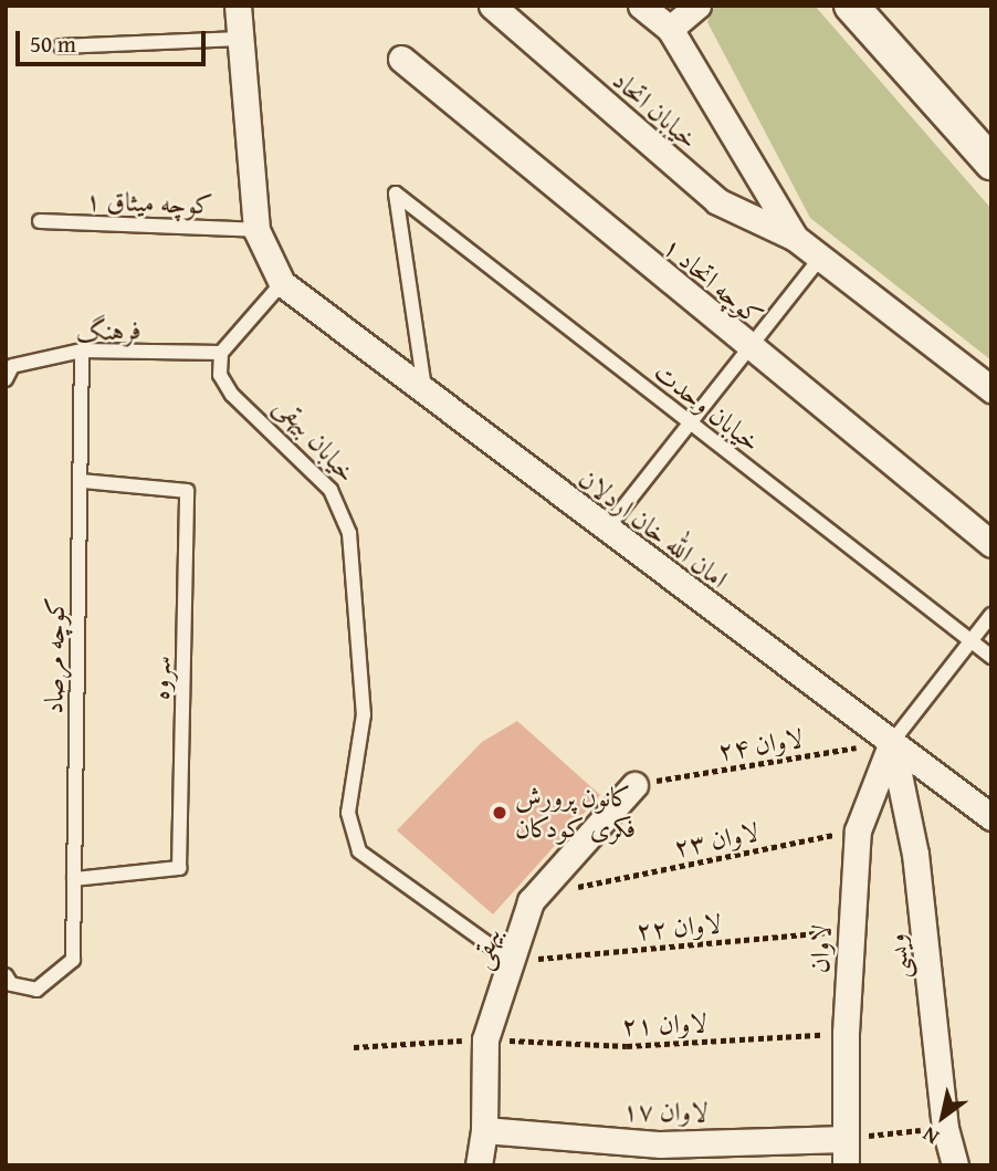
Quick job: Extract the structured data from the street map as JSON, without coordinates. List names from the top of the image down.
{
  "streets": {
    "street": [
      "خیابان اتحاد",
      "کوچه اتحاد ۱",
      "امان الله خان اردلان",
      "بیهقی",
      "لاوان",
      "ویسی",
      "لاوان ۱۷"
    ],
    "lane": [
      "کوچه میثاق ۱",
      "فرهنگ",
      "خیابان وحدت",
      "خیابان بیهقی",
      "کوچه مرصاد",
      "سروه"
    ],
    "path": [
      "لاوان ۲۴",
      "لاوان ۲۳",
      "لاوان ۲۲",
      "لاوان ۲۱"
    ]
  },
  "crossings": [
    ["فرهنگ", "خیابان بیهقی"],
    ["فرهنگ", "کوچه مرصاد"],
    ["خیابان وحدت", "امان الله خان اردلان"],
    ["خیابان بیهقی", "لاوان ۲۲"],
    ["خیابان بیهقی", "بیهقی"],
    ["امان الله خان اردلان", "لاوان ۲۴"],
    ["امان الله خان اردلان", "لاوان"],
    ["امان الله خان اردلان", "ویسی"],
    ["کوچه مرصاد", "سروه"],
    ["لاوان ۲۴", "بیهقی"],
    ["لاوان ۲۴", "لاوان"],
    ["لاوان ۲۴", "ویسی"],
    ["لاوان ۲۳", "بیهقی"],
    ["لاوان ۲۳", "لاوان"],
    ["لاوان ۲۲", "بیهقی"],
    ["لاوان ۲۲", "لاوان"],
    ["بیهقی", "لاوان ۲۱"],
    ["بیهقی", "لاوان ۱۷"],
    ["لاوان", "ویسی"],
    ["لاوان", "لاوان ۲۱"],
    ["لاوان", "لاوان ۱۷"]
  ],
  "places": ["کانون پرورش فکری کودکان"],
  "scale_bar": "50 m",
  "north": "bottom left"
}
